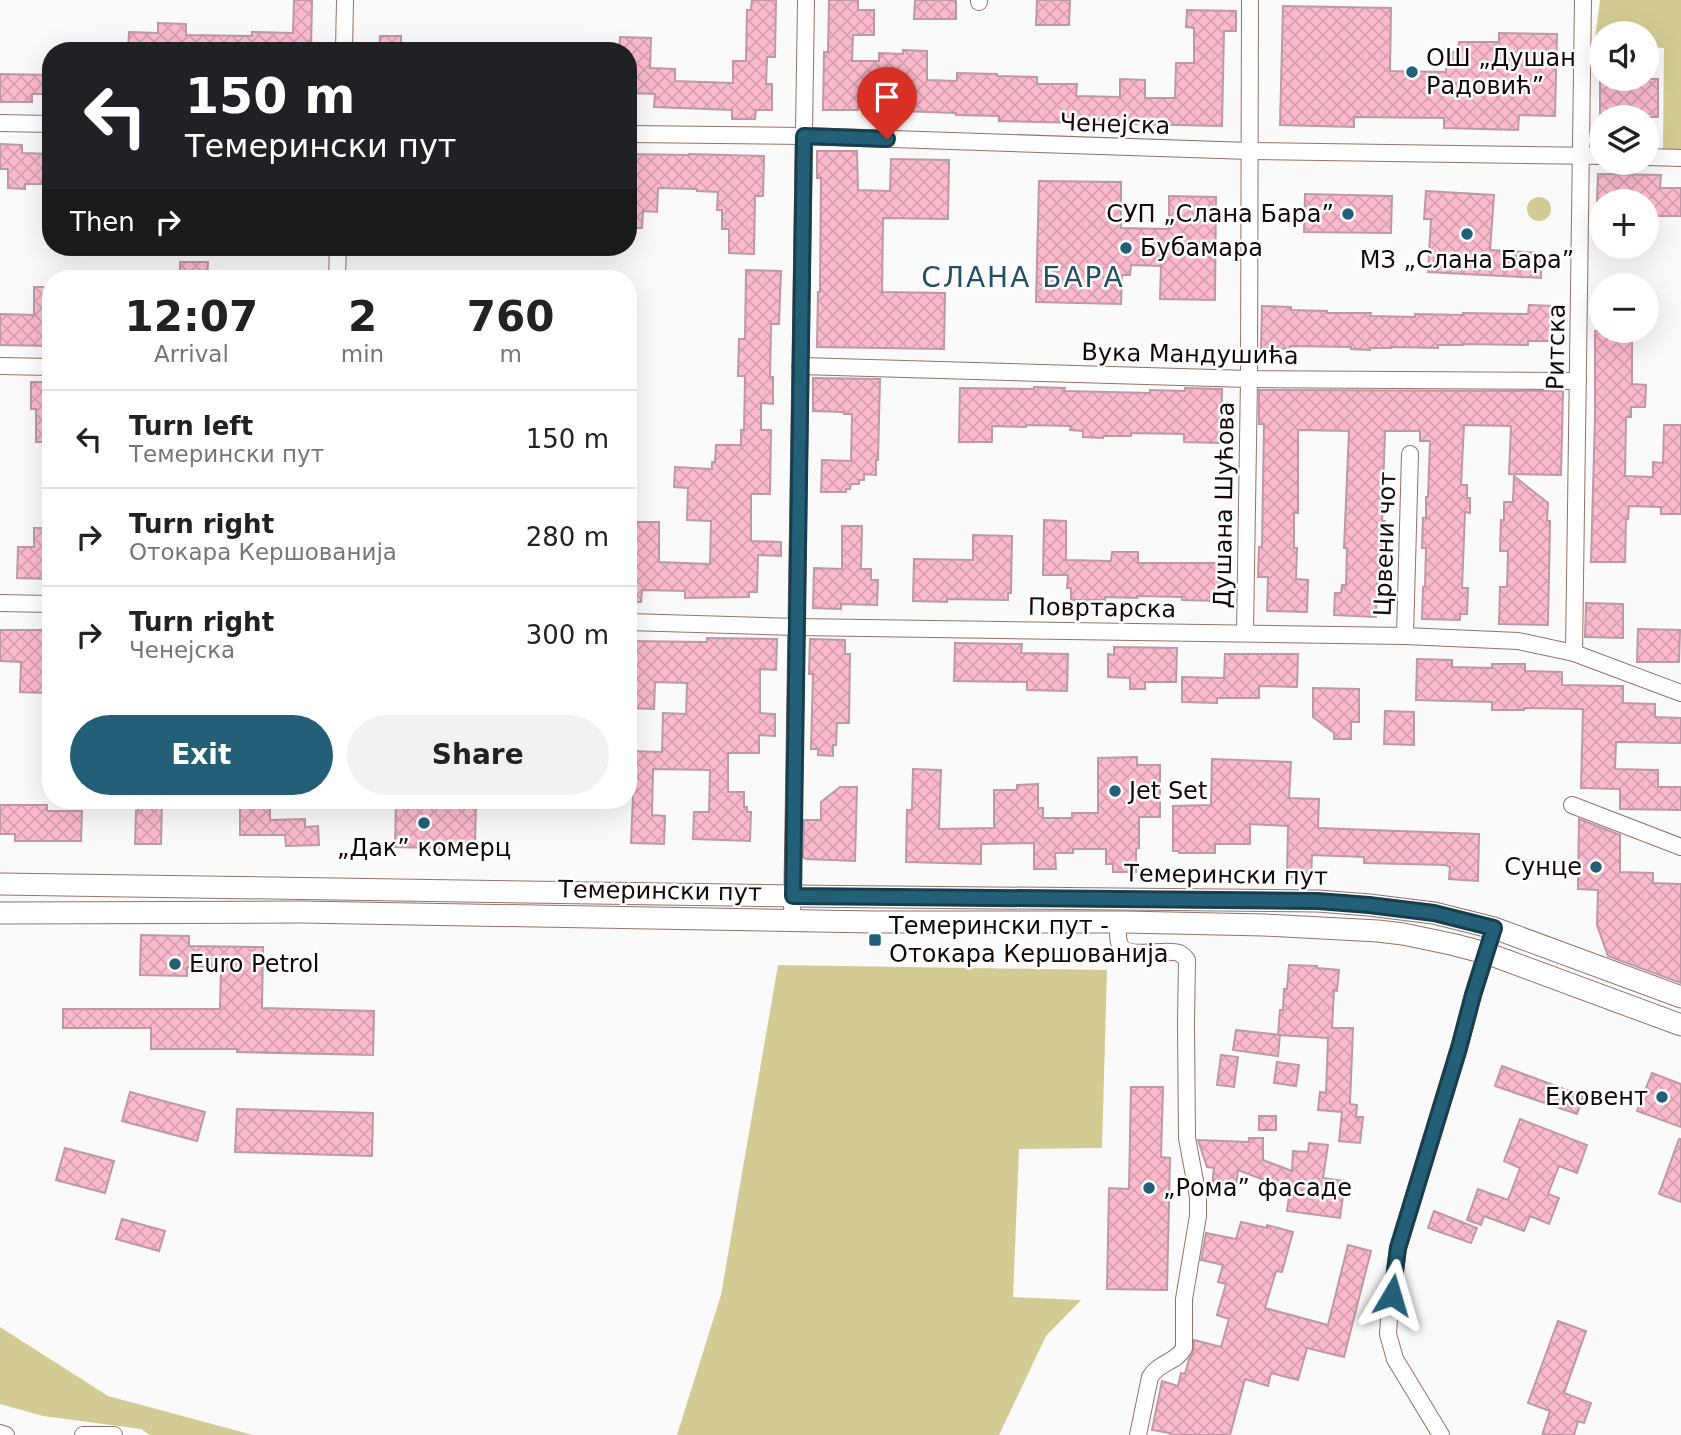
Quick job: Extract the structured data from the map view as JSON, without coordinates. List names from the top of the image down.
{
  "streets": {
    "main road": ["Темерински пут"],
    "street": [
      "Ченејска",
      "Ритска",
      "Вука Мандушића",
      "Душана Шућова",
      "Црвени чот",
      "Повртарска"
    ]
  },
  "crossings": [
    ["Ченејска", "Ритска"],
    ["Ченејска", "Душана Шућова"],
    ["Ритска", "Вука Мандушића"],
    ["Ритска", "Повртарска"],
    ["Вука Мандушића", "Душана Шућова"],
    ["Душана Шућова", "Повртарска"],
    ["Црвени чот", "Повртарска"]
  ],
  "districts": ["СЛАНА БАРА"],
  "places": {
    "other": [
      "ОШ „Душан Радовић”",
      "СУП „Слана Бара”",
      "МЗ „Слана Бара”",
      "Бубамара",
      "Jet Set",
      "„Дак” комерц",
      "Сунце",
      "Euro Petrol",
      "Ековент",
      "„Рома” фасаде"
    ],
    "transit": ["Темерински пут - Отокара Кершованија"]
  },
  "page": {
    "map_buttons": ["+", "−"],
    "turn": ["150 m", "Темерински пут"],
    "then": "Then",
    "eta": [
      "12:07",
      "Arrival",
      "2",
      "min",
      "760",
      "m"
    ],
    "list": [
      {
        "name": "Turn left",
        "note": "Темерински пут",
        "value": "150 m"
      },
      {
        "name": "Turn right",
        "note": "Отокара Кершованија",
        "value": "280 m"
      },
      {
        "name": "Turn right",
        "note": "Ченејска",
        "value": "300 m"
      }
    ],
    "buttons": ["Exit", "Share"]
  }
}
